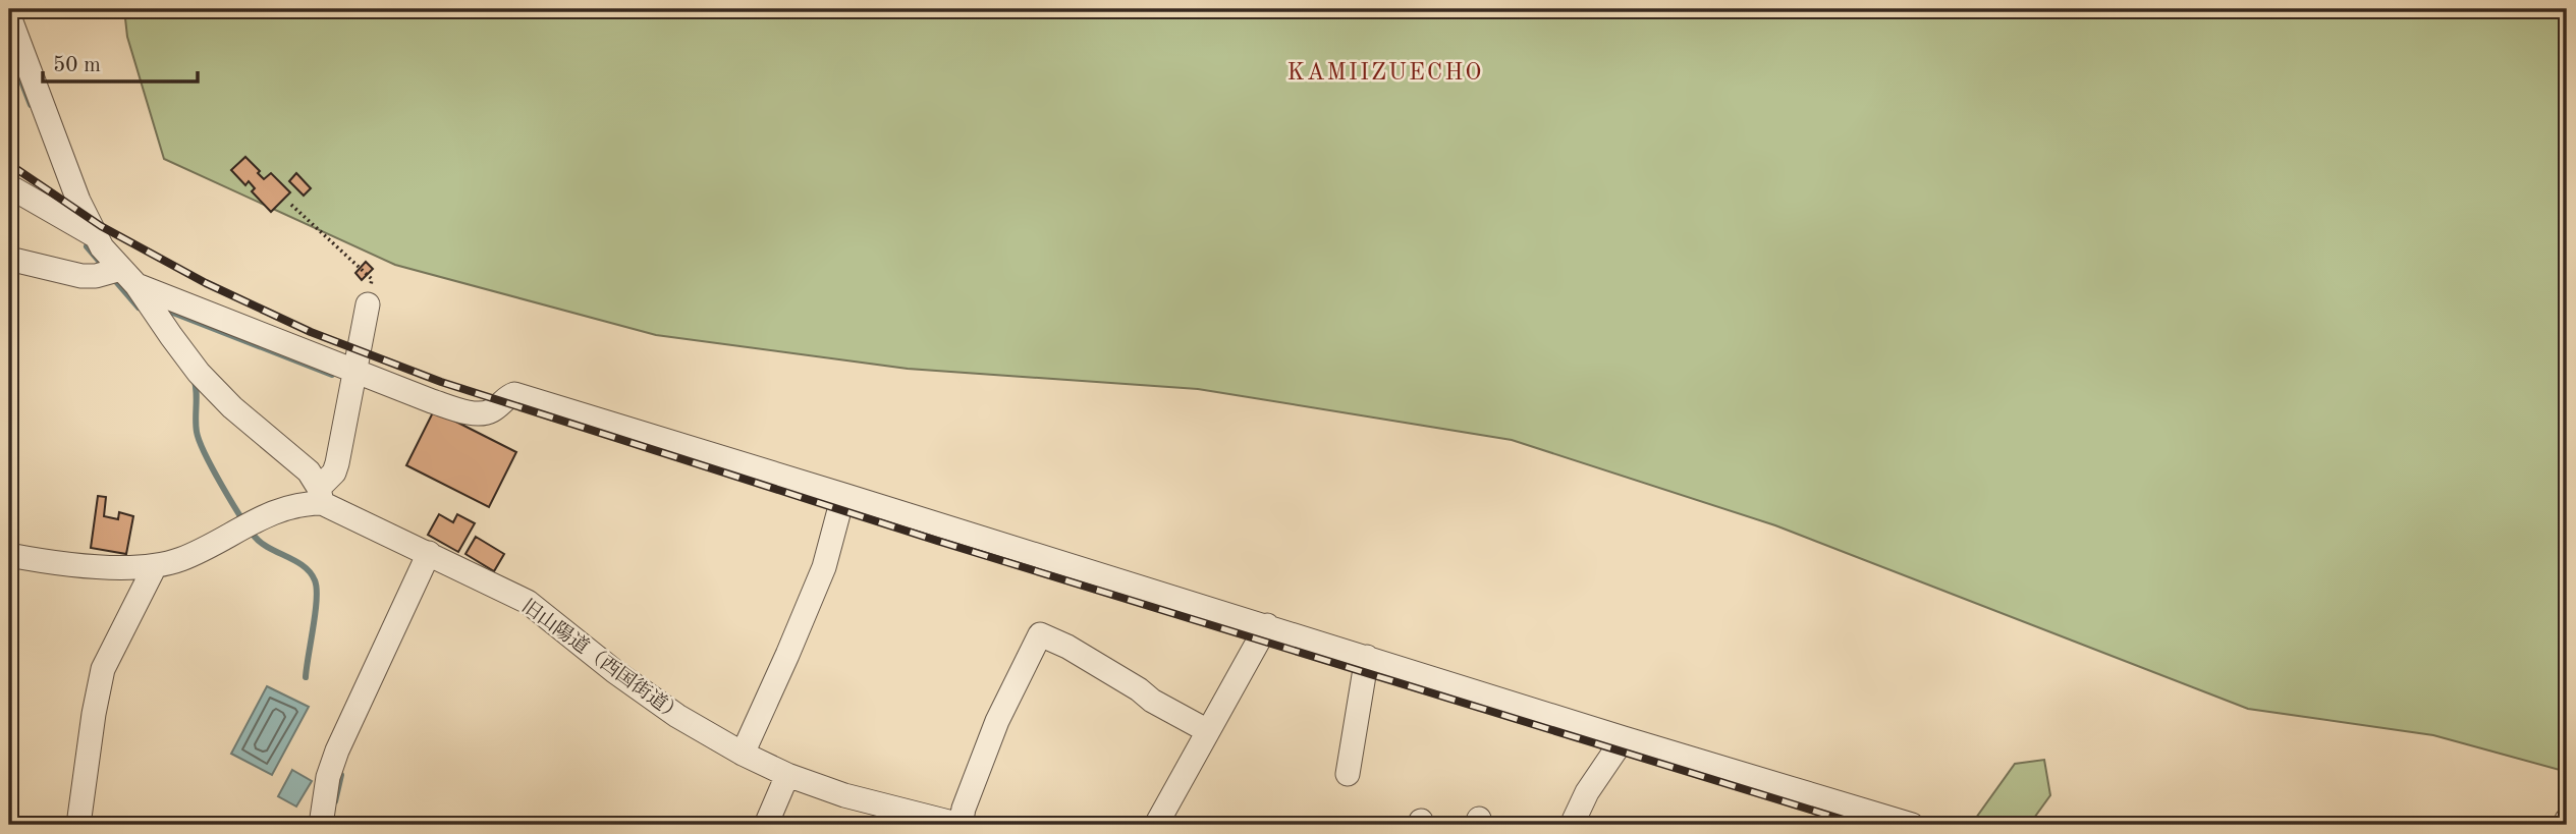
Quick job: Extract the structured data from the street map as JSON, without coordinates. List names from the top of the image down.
{
  "streets": {
    "street": ["旧山陽道（西国街道）"]
  },
  "districts": ["KAMIIZUECHO"],
  "scale_bar": "50 m"
}
